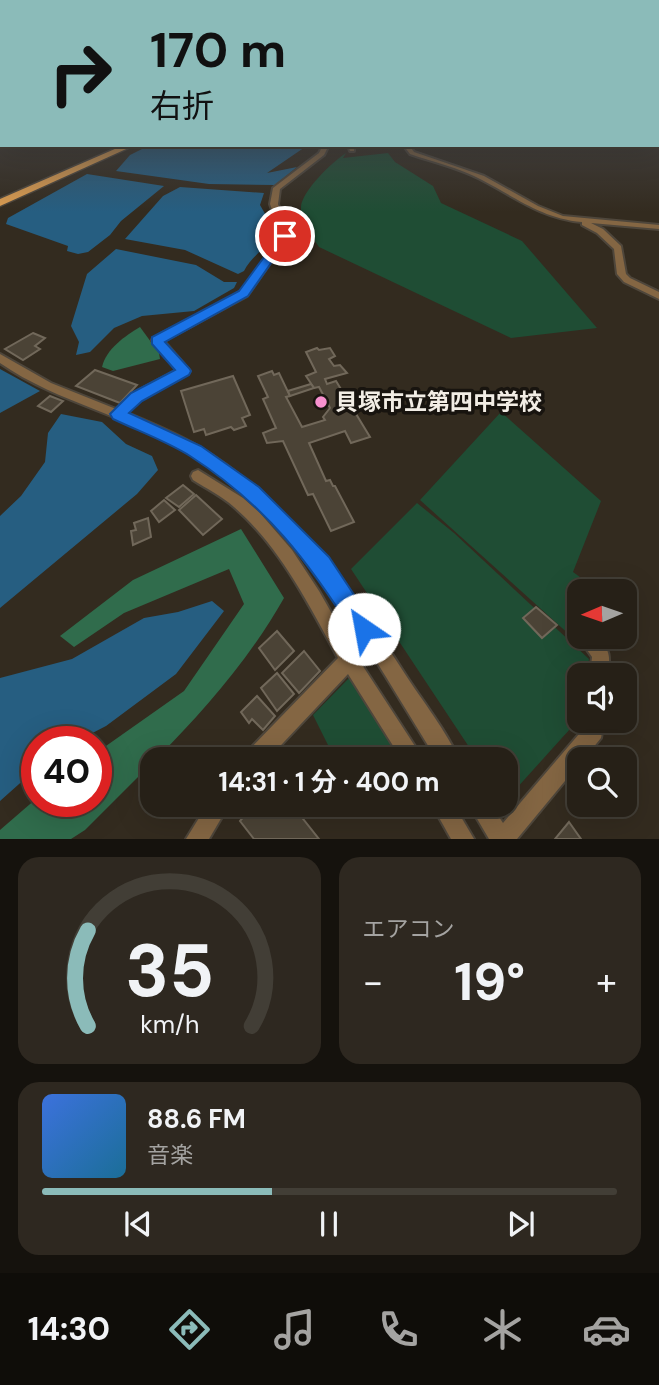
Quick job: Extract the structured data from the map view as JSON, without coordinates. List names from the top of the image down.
{
  "places": ["貝塚市立第四中学校"],
  "north": "left",
  "page": {
    "turn": ["170 m", "右折"],
    "limit": "40",
    "trip": "14:31 · 1 分 · 400 m",
    "tile": "エアコン",
    "heat": ["−", "19°", "+"],
    "song": ["88.6 FM", "音楽"],
    "tabs": "14:30",
    "gauge": ["35", "km/h"]
  }
}
